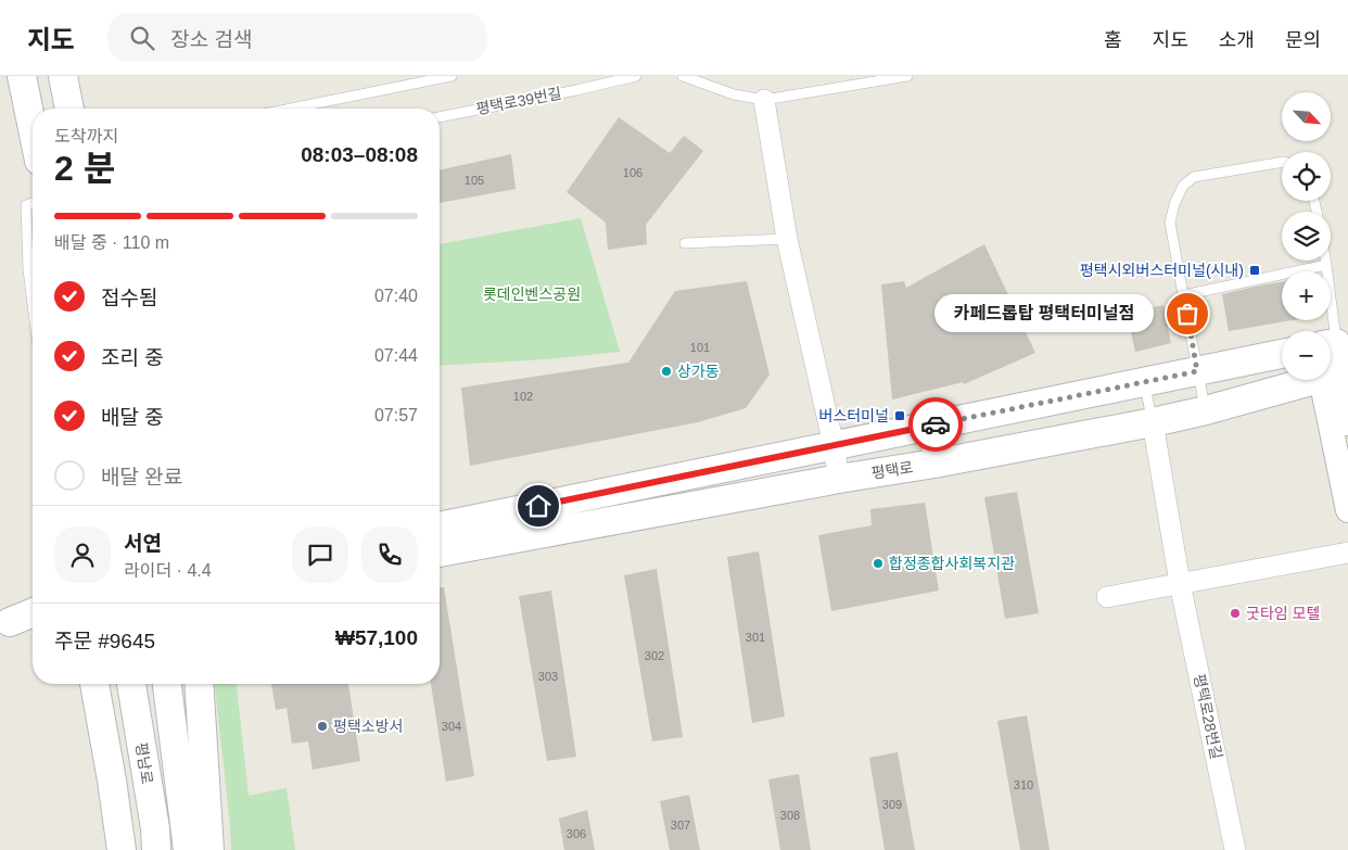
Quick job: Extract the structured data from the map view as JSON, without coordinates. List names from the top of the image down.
{
  "streets": {
    "main road": ["평택로", "평남로"],
    "street": ["평택로28번길"],
    "lane": ["평택로39번길"]
  },
  "crossings": [
    ["평택로", "평택로28번길"]
  ],
  "parks": ["롯데인벤스공원"],
  "places": {
    "transit": ["평택시외버스터미널(시내)", "버스터미널"],
    "other": [
      "카페드롭탑 평택터미널점",
      "상가동",
      "합정종합사회복지관",
      "굿타임 모텔",
      "평택소방서"
    ]
  },
  "house_numbers": [
    "106",
    "105",
    "101",
    "102",
    "301",
    "302",
    "303",
    "304",
    "310",
    "309",
    "308",
    "307",
    "306"
  ],
  "north": "bottom right",
  "page": {
    "header": "지도",
    "search": "장소 검색",
    "nav": [
      "홈",
      "지도",
      "소개",
      "문의"
    ],
    "map_buttons": ["+", "−"],
    "heading": ["2 분", "도착까지", "08:03–08:08"],
    "panel": [
      "서연",
      "라이더 · 4.4",
      "주문 #9645",
      "₩57,100"
    ],
    "bar": "배달 중 · 110 m",
    "list": [
      ["접수됨", "07:40"],
      ["조리 중", "07:44"],
      ["배달 중", "07:57"],
      "배달 완료"
    ],
    "bubble": "카페드롭탑 평택터미널점"
  }
}
